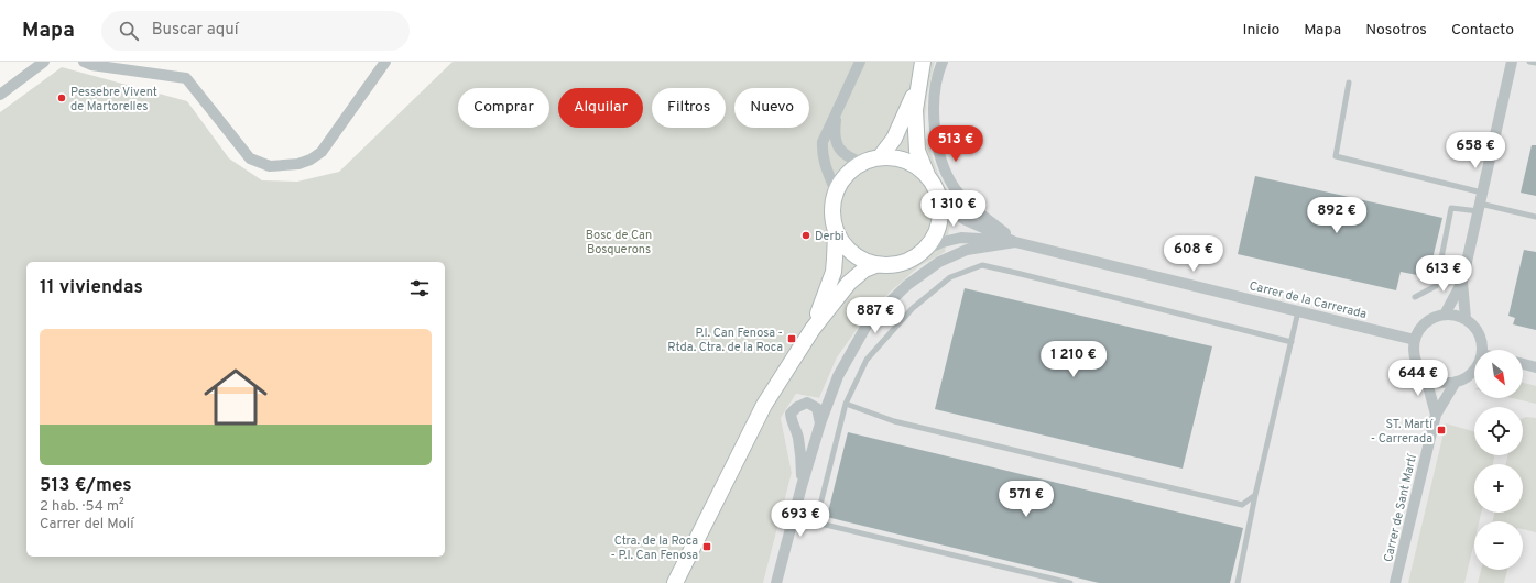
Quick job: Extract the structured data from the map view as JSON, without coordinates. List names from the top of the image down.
{
  "streets": {
    "street": ["Carrer de la Carrerada", "Carrer de Sant Martí"]
  },
  "parks": ["Bosc de Can Bosquerons"],
  "places": {
    "other": ["Pessebre Vivent de Martorelles", "Derbi"],
    "transit": ["P.I. Can Fenosa - Rtda. Ctra. de la Roca", "ST. Martí - Carrerada", "Ctra. de la Roca - P.I. Can Fenosa"]
  },
  "north": "bottom right",
  "page": {
    "header": "Mapa",
    "search": "Buscar aquí",
    "nav": [
      "Inicio",
      "Mapa",
      "Nosotros",
      "Contacto"
    ],
    "chip": [
      "Comprar",
      "Alquilar",
      "Filtros",
      "Nuevo"
    ],
    "price": [
      "513 €",
      "658 €",
      "1 310 €",
      "892 €",
      "608 €",
      "613 €",
      "887 €",
      "1 210 €",
      "644 €",
      "571 €",
      "693 €"
    ],
    "heading": "11 viviendas",
    "list": [
      {
        "name": "513 €/mes",
        "note": "2 hab. · 54 m² · Carrer del Molí"
      }
    ],
    "map_buttons": ["+", "−"]
  }
}
